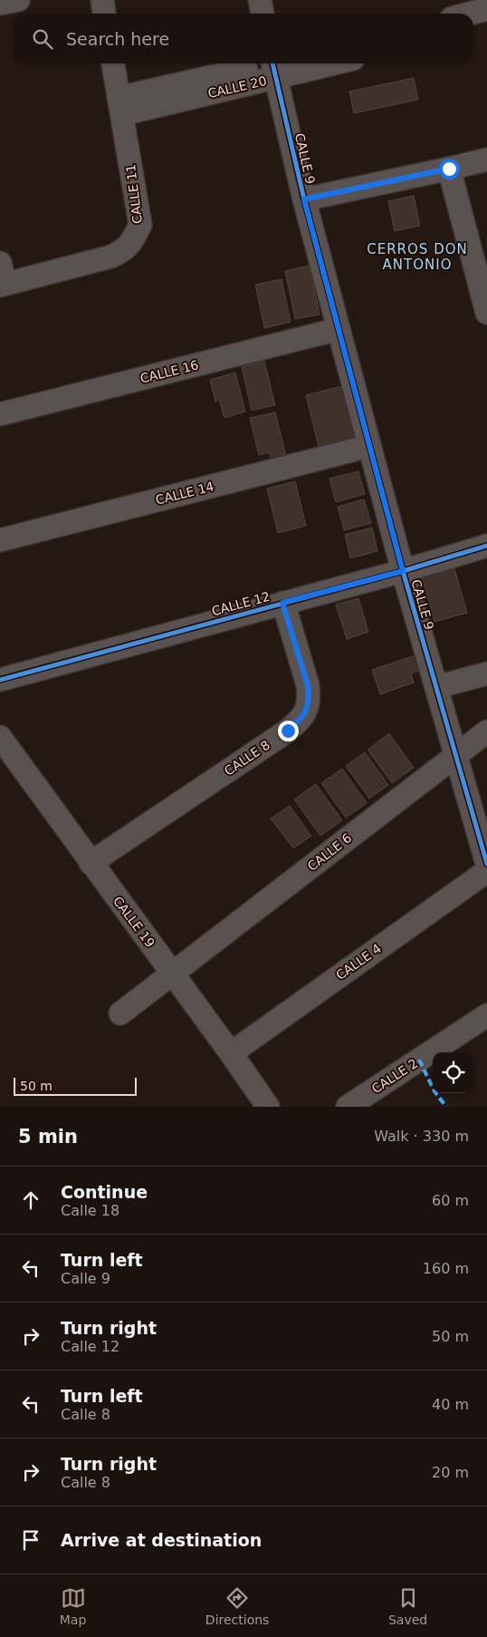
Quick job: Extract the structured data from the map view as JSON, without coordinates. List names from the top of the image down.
{
  "streets": {
    "street": [
      "CALLE 20",
      "CALLE 9",
      "CALLE 11",
      "CALLE 16",
      "CALLE 14",
      "CALLE 12",
      "CALLE 8",
      "CALLE 6",
      "CALLE 19",
      "CALLE 4",
      "CALLE 2"
    ]
  },
  "crossings": [
    ["CALLE 20", "CALLE 9"],
    ["CALLE 20", "CALLE 11"],
    ["CALLE 9", "CALLE 16"],
    ["CALLE 9", "CALLE 14"],
    ["CALLE 9", "CALLE 12"],
    ["CALLE 9", "CALLE 6"],
    ["CALLE 12", "CALLE 8"],
    ["CALLE 8", "CALLE 19"],
    ["CALLE 6", "CALLE 19"],
    ["CALLE 19", "CALLE 4"]
  ],
  "districts": ["CERROS DON ANTONIO"],
  "scale_bar": "50 m",
  "page": {
    "search": "Search here",
    "scale": "50 m",
    "heading": ["5 min", "Walk · 330 m"],
    "list": [
      ["Continue", "Calle 18", "60 m"],
      ["Turn left", "Calle 9", "160 m"],
      ["Turn right", "Calle 12", "50 m"],
      ["Turn left", "Calle 8", "40 m"],
      ["Turn right", "Calle 8", "20 m"],
      "Arrive at destination"
    ],
    "nav": ["Map", "Directions", "Saved"]
  }
}
